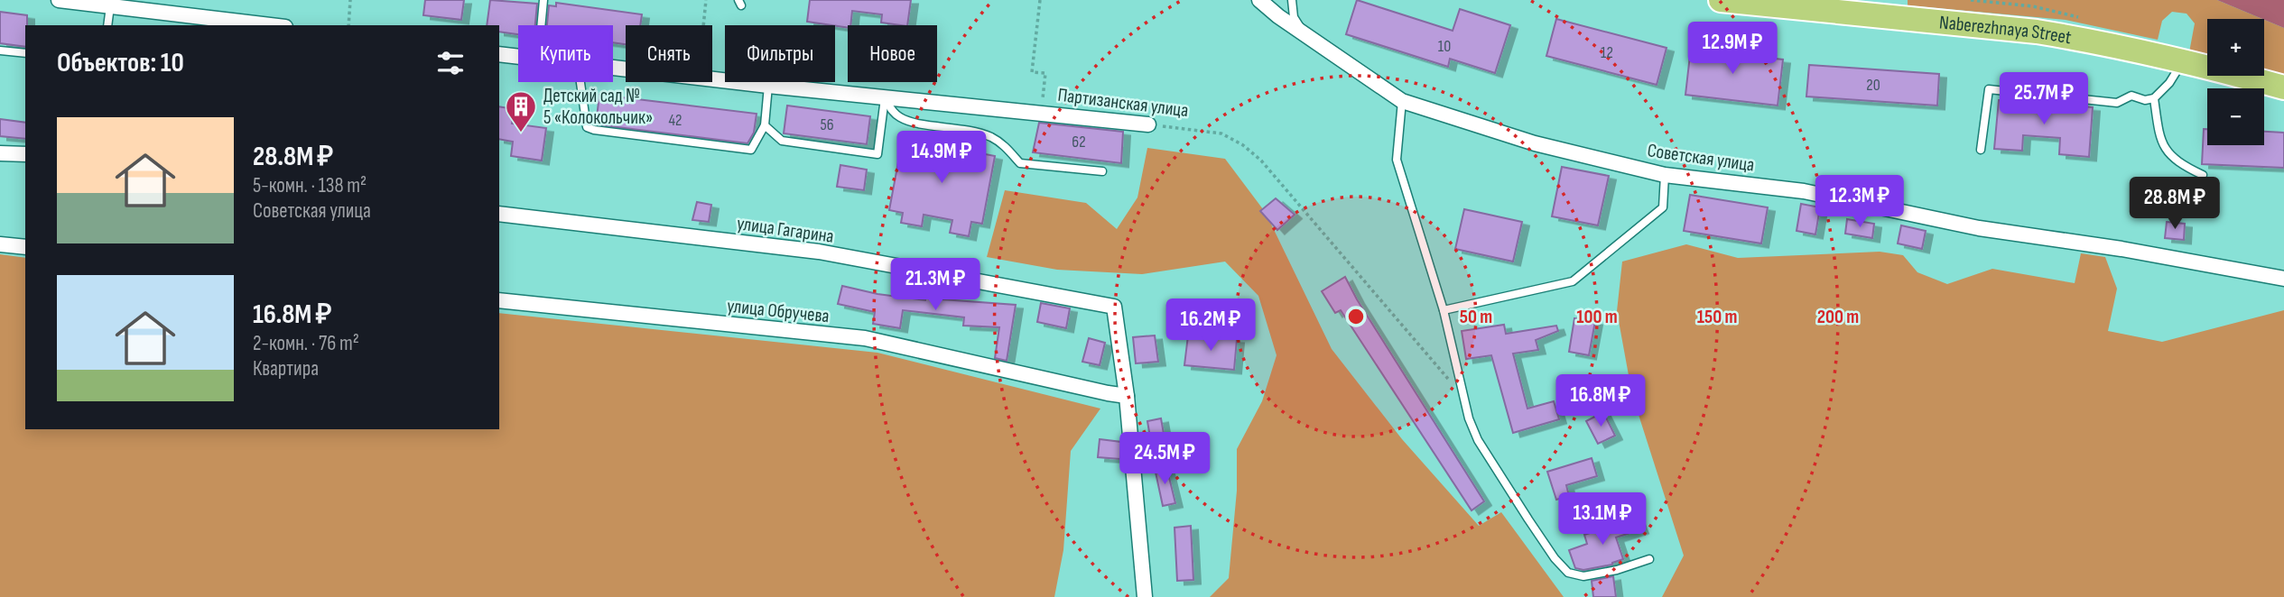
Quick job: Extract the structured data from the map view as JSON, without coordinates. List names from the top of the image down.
{
  "streets": {
    "main road": ["Naberezhnaya Street"],
    "street": [
      "Партизанская улица",
      "Советская улица",
      "улица Гагарина",
      "улица Обручева"
    ]
  },
  "crossings": [
    ["улица Гагарина", "улица Обручева"]
  ],
  "places": {
    "building": ["Детский сад № 5 «Колокольчик»"]
  },
  "house_numbers": [
    "10",
    "12",
    "20",
    "42",
    "56",
    "62"
  ],
  "page": {
    "map_buttons": ["+", "−"],
    "price": [
      "12.9M ₽",
      "25.7M ₽",
      "14.9M ₽",
      "12.3M ₽",
      "28.8M ₽",
      "21.3M ₽",
      "16.2M ₽",
      "16.8M ₽",
      "24.5M ₽",
      "13.1M ₽"
    ],
    "chip": [
      "Купить",
      "Снять",
      "Фильтры",
      "Новое"
    ],
    "heading": "Объектов: 10",
    "list": [
      {
        "name": "28.8M ₽",
        "note": "5-комн. · 138 m² · Советская улица"
      },
      {
        "name": "16.8M ₽",
        "note": "2-комн. · 76 m² · Квартира"
      }
    ]
  },
  "rings": [
    "50 m",
    "100 m",
    "150 m",
    "200 m"
  ]
}
